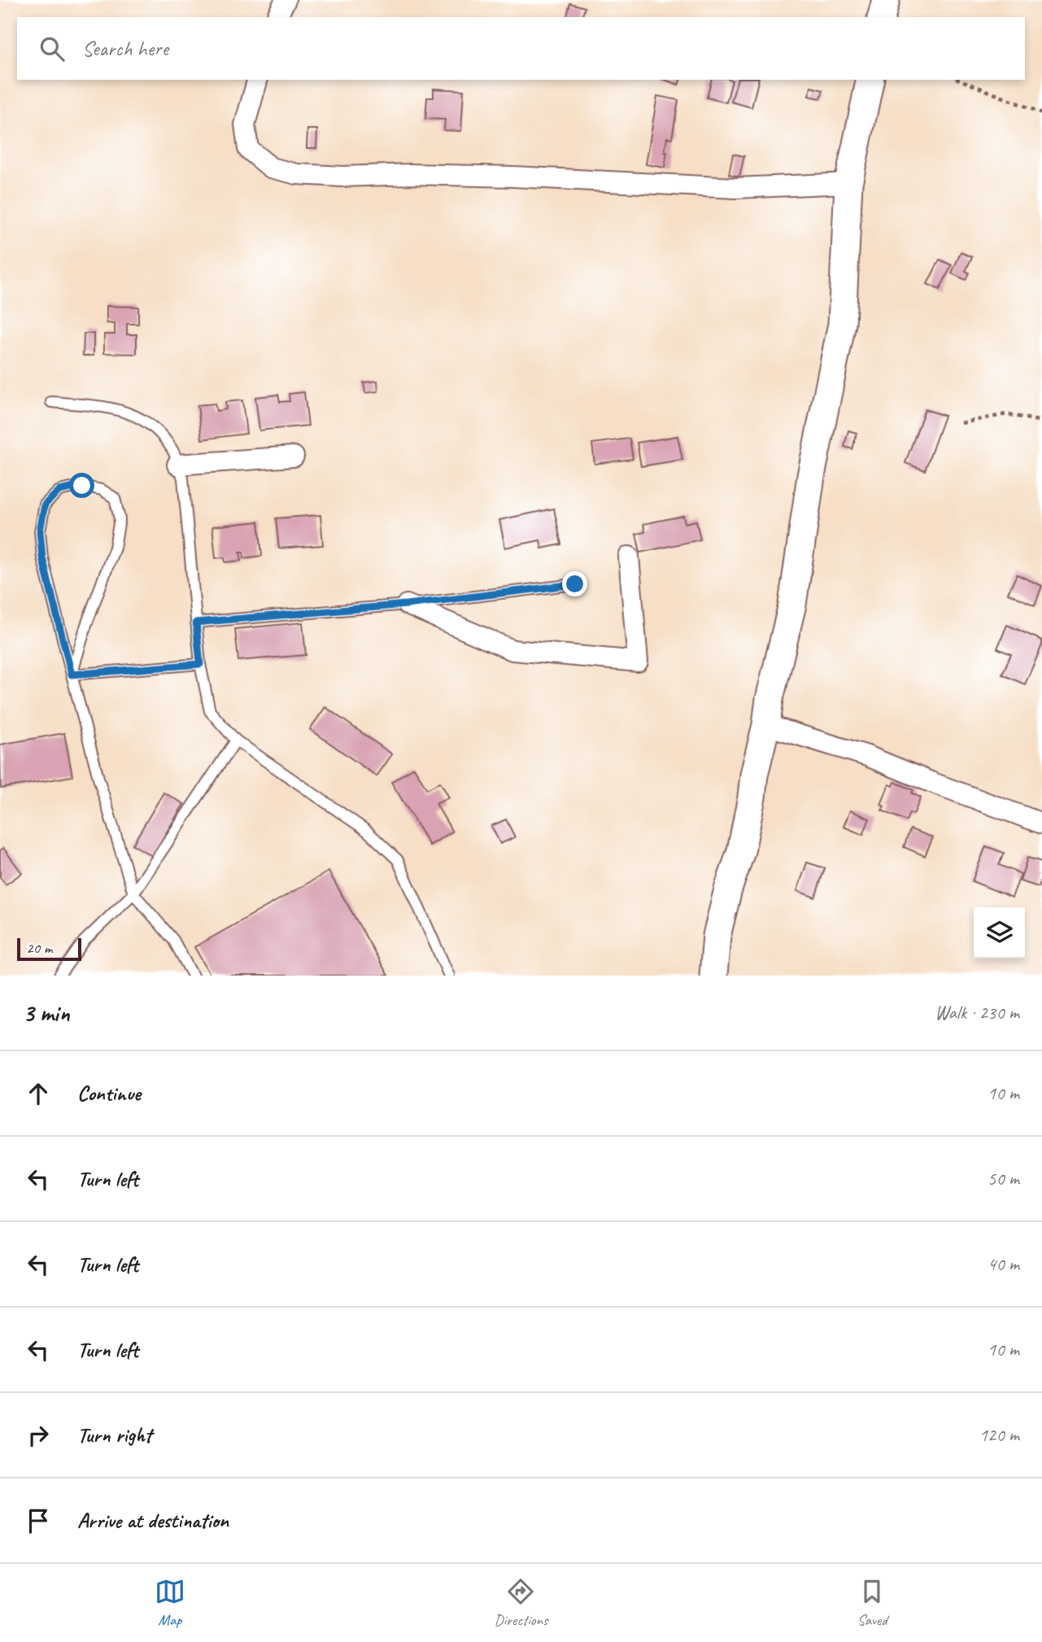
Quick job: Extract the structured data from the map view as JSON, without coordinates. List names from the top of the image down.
{
  "scale_bar": "20 m",
  "page": {
    "search": "Search here",
    "scale": "20 m",
    "heading": ["3 min", "Walk · 230 m"],
    "list": [
      ["Continue", "10 m"],
      ["Turn left", "50 m"],
      ["Turn left", "40 m"],
      ["Turn left", "10 m"],
      ["Turn right", "120 m"],
      "Arrive at destination"
    ],
    "nav": ["Map", "Directions", "Saved"]
  }
}
